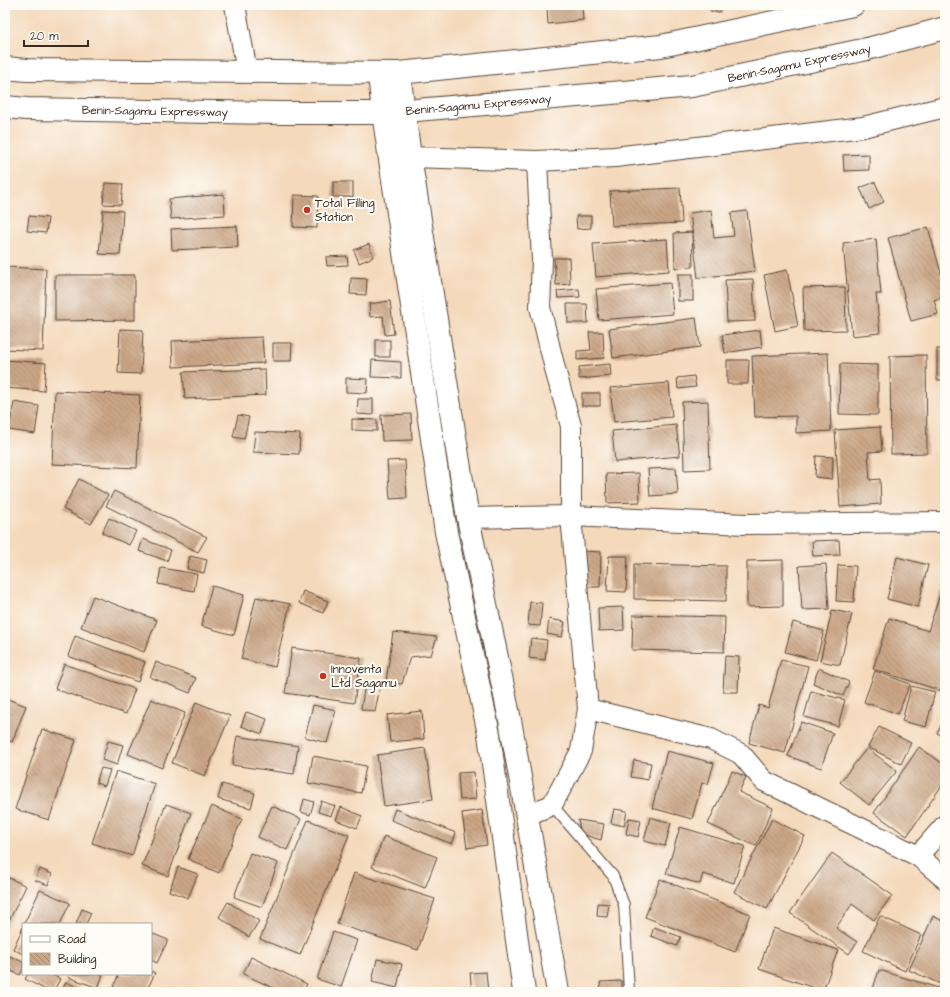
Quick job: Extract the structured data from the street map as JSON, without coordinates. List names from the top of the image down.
{
  "streets": {
    "main road": ["Benin-Sagamu Expressway"]
  },
  "places": ["Total Filling Station", "Innoventa Ltd Sagamu"],
  "legend": ["Road", "Building"],
  "scale_bar": "20 m"
}
